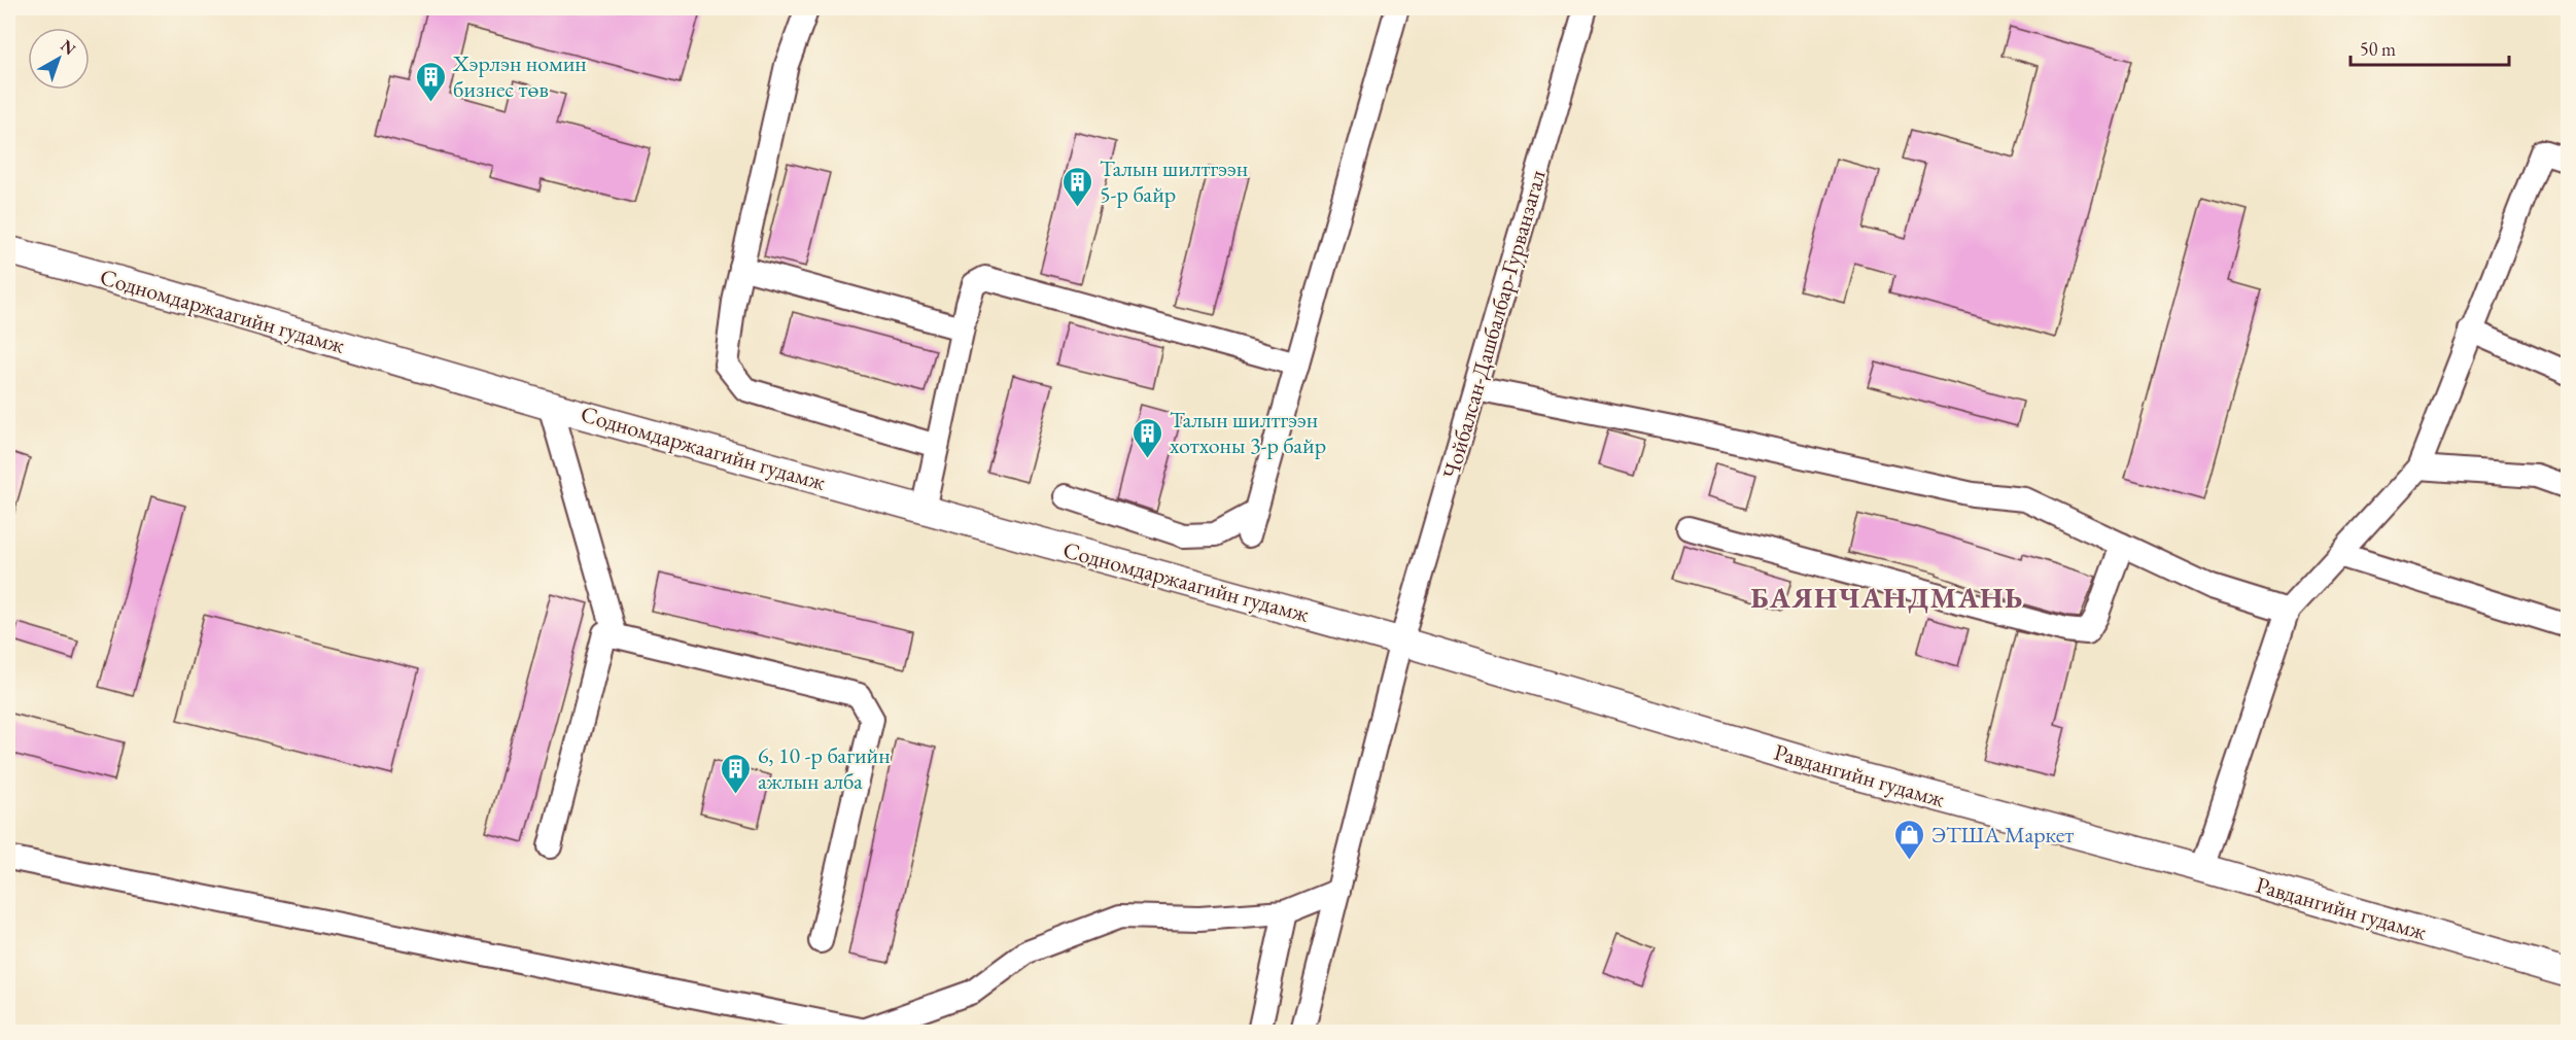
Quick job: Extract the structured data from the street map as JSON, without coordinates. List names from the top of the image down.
{
  "streets": {
    "main road": ["Содномдаржаагийн гудамж", "Равдангийн гудамж"],
    "street": ["Чойбалсан-Дашбалбар-Гурванзагал"]
  },
  "crossings": [
    ["Содномдаржаагийн гудамж", "Чойбалсан-Дашбалбар-Гурванзагал"],
    ["Содномдаржаагийн гудамж", "Равдангийн гудамж"],
    ["Чойбалсан-Дашбалбар-Гурванзагал", "Равдангийн гудамж"]
  ],
  "districts": ["БАЯНЧАНДМАНЬ"],
  "places": {
    "building": [
      "Хэрлэн номин бизнес төв",
      "Талын шилтгээн 5-р байр",
      "Талын шилтгээн хотхоны 3-р байр",
      "6, 10 -р багийн ажлын алба"
    ],
    "shop": ["ЭТША Маркет"]
  },
  "scale_bar": "50 m",
  "north": "top right"
}
